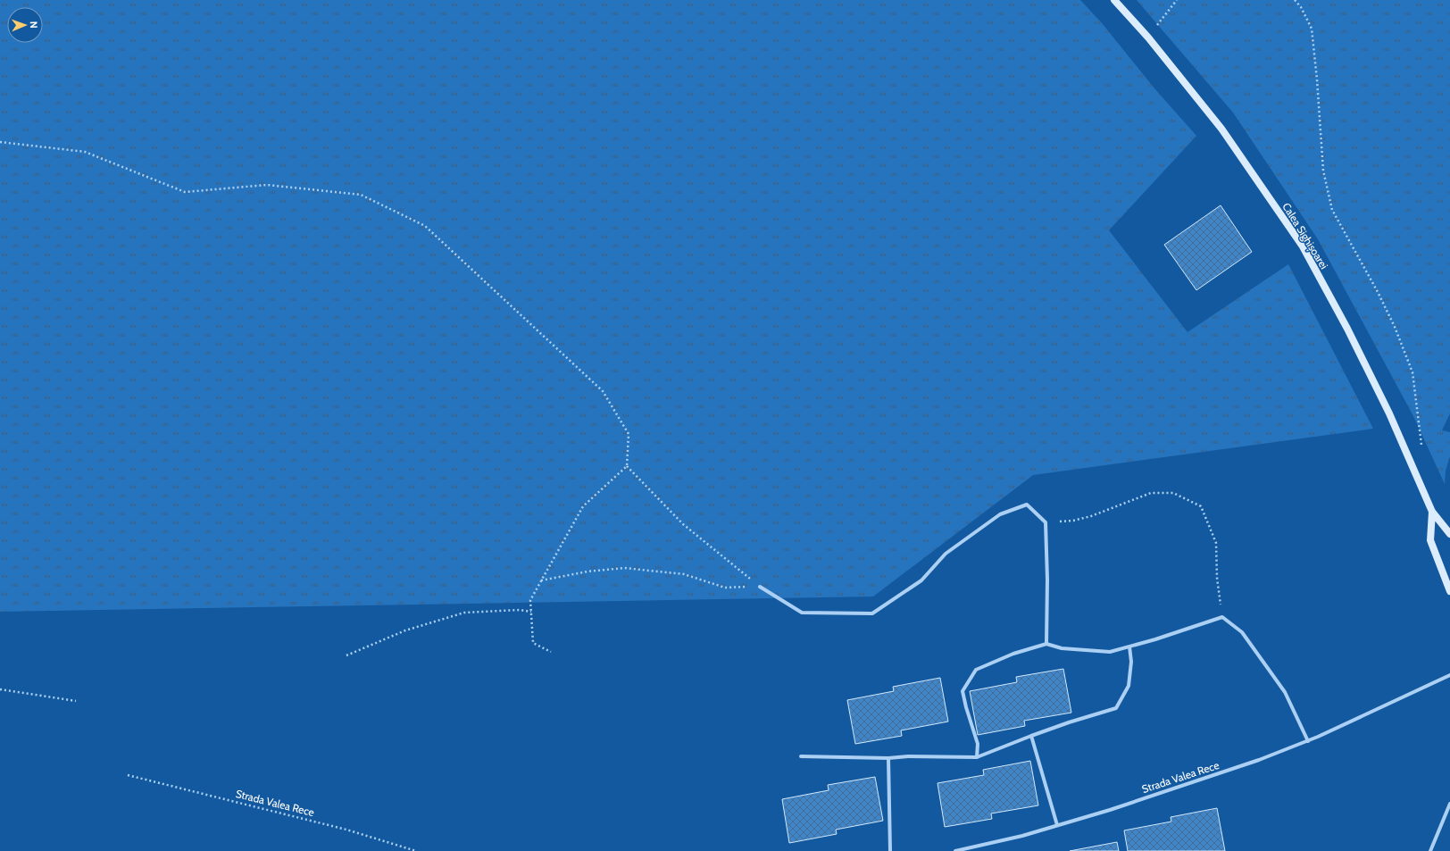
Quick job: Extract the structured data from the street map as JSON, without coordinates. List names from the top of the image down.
{
  "streets": {
    "main road": ["Calea Sighișoarei"],
    "street": ["Strada Valea Rece"]
  },
  "north": "right"
}
